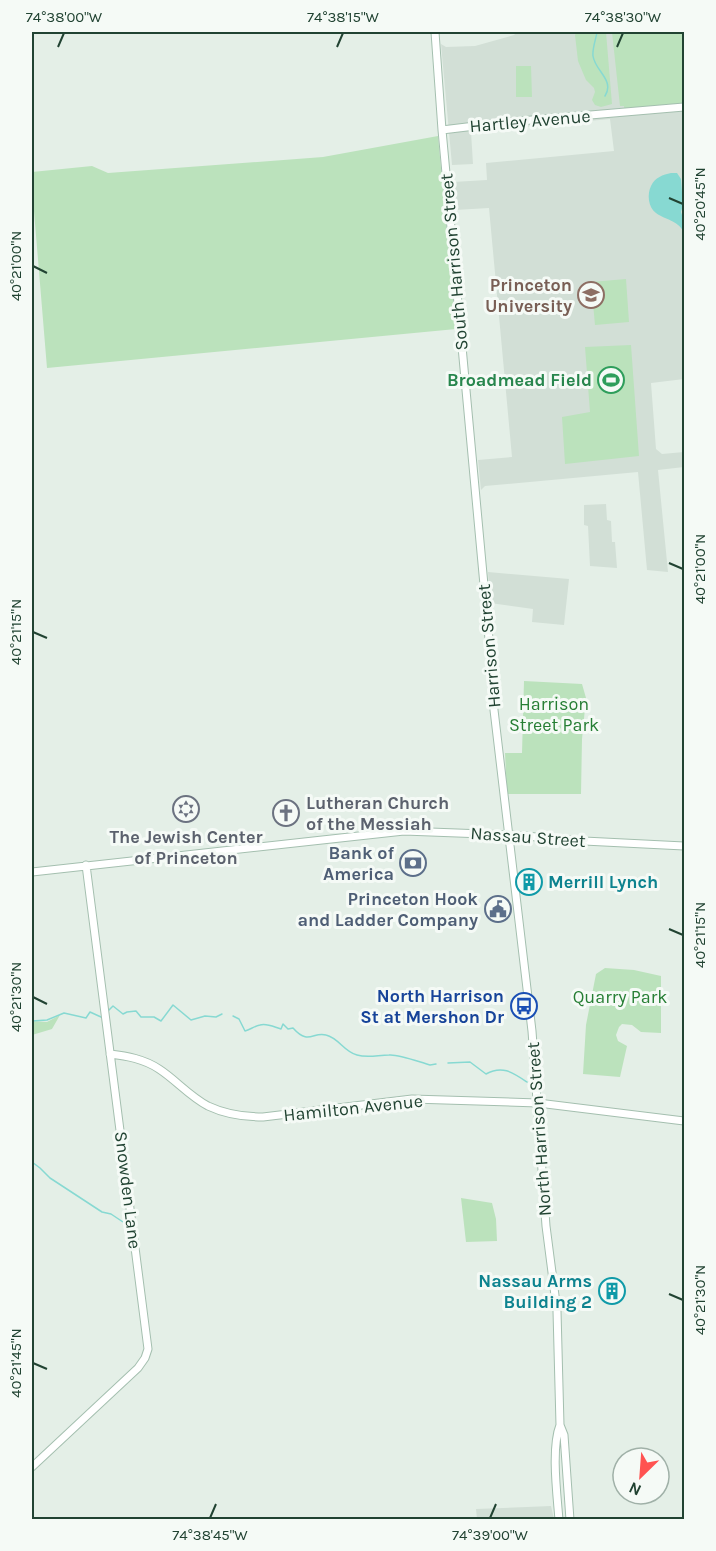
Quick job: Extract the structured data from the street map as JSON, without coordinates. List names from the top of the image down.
{
  "streets": {
    "street": [
      "Hartley Avenue",
      "South Harrison Street",
      "Harrison Street",
      "Nassau Street",
      "Hamilton Avenue",
      "North Harrison Street",
      "Snowden Lane"
    ]
  },
  "crossings": [
    ["Hartley Avenue", "South Harrison Street"],
    ["South Harrison Street", "Harrison Street"],
    ["Harrison Street", "Nassau Street"],
    ["Harrison Street", "North Harrison Street"],
    ["Nassau Street", "North Harrison Street"],
    ["Nassau Street", "Snowden Lane"],
    ["Hamilton Avenue", "North Harrison Street"],
    ["Hamilton Avenue", "Snowden Lane"]
  ],
  "parks": ["Harrison Street Park", "Quarry Park"],
  "places": {
    "school or university": ["Princeton University"],
    "sports": ["Broadmead Field"],
    "synagogue": ["The Jewish Center of Princeton"],
    "church": ["Lutheran Church of the Messiah"],
    "bank": ["Bank of America"],
    "building": ["Merrill Lynch", "Nassau Arms Building 2"],
    "public building": ["Princeton Hook and Ladder Company"],
    "bus stop": ["North Harrison St at Mershon Dr"]
  },
  "north": "bottom left",
  "coordinates": [
    "74°38'00\"W",
    "74°38'15\"W",
    "74°38'30\"W",
    "40°20'45\"N",
    "40°21'00\"N",
    "40°21'15\"N",
    "40°21'30\"N",
    "40°21'45\"N",
    "74°38'45\"W",
    "74°39'00\"W"
  ]
}
